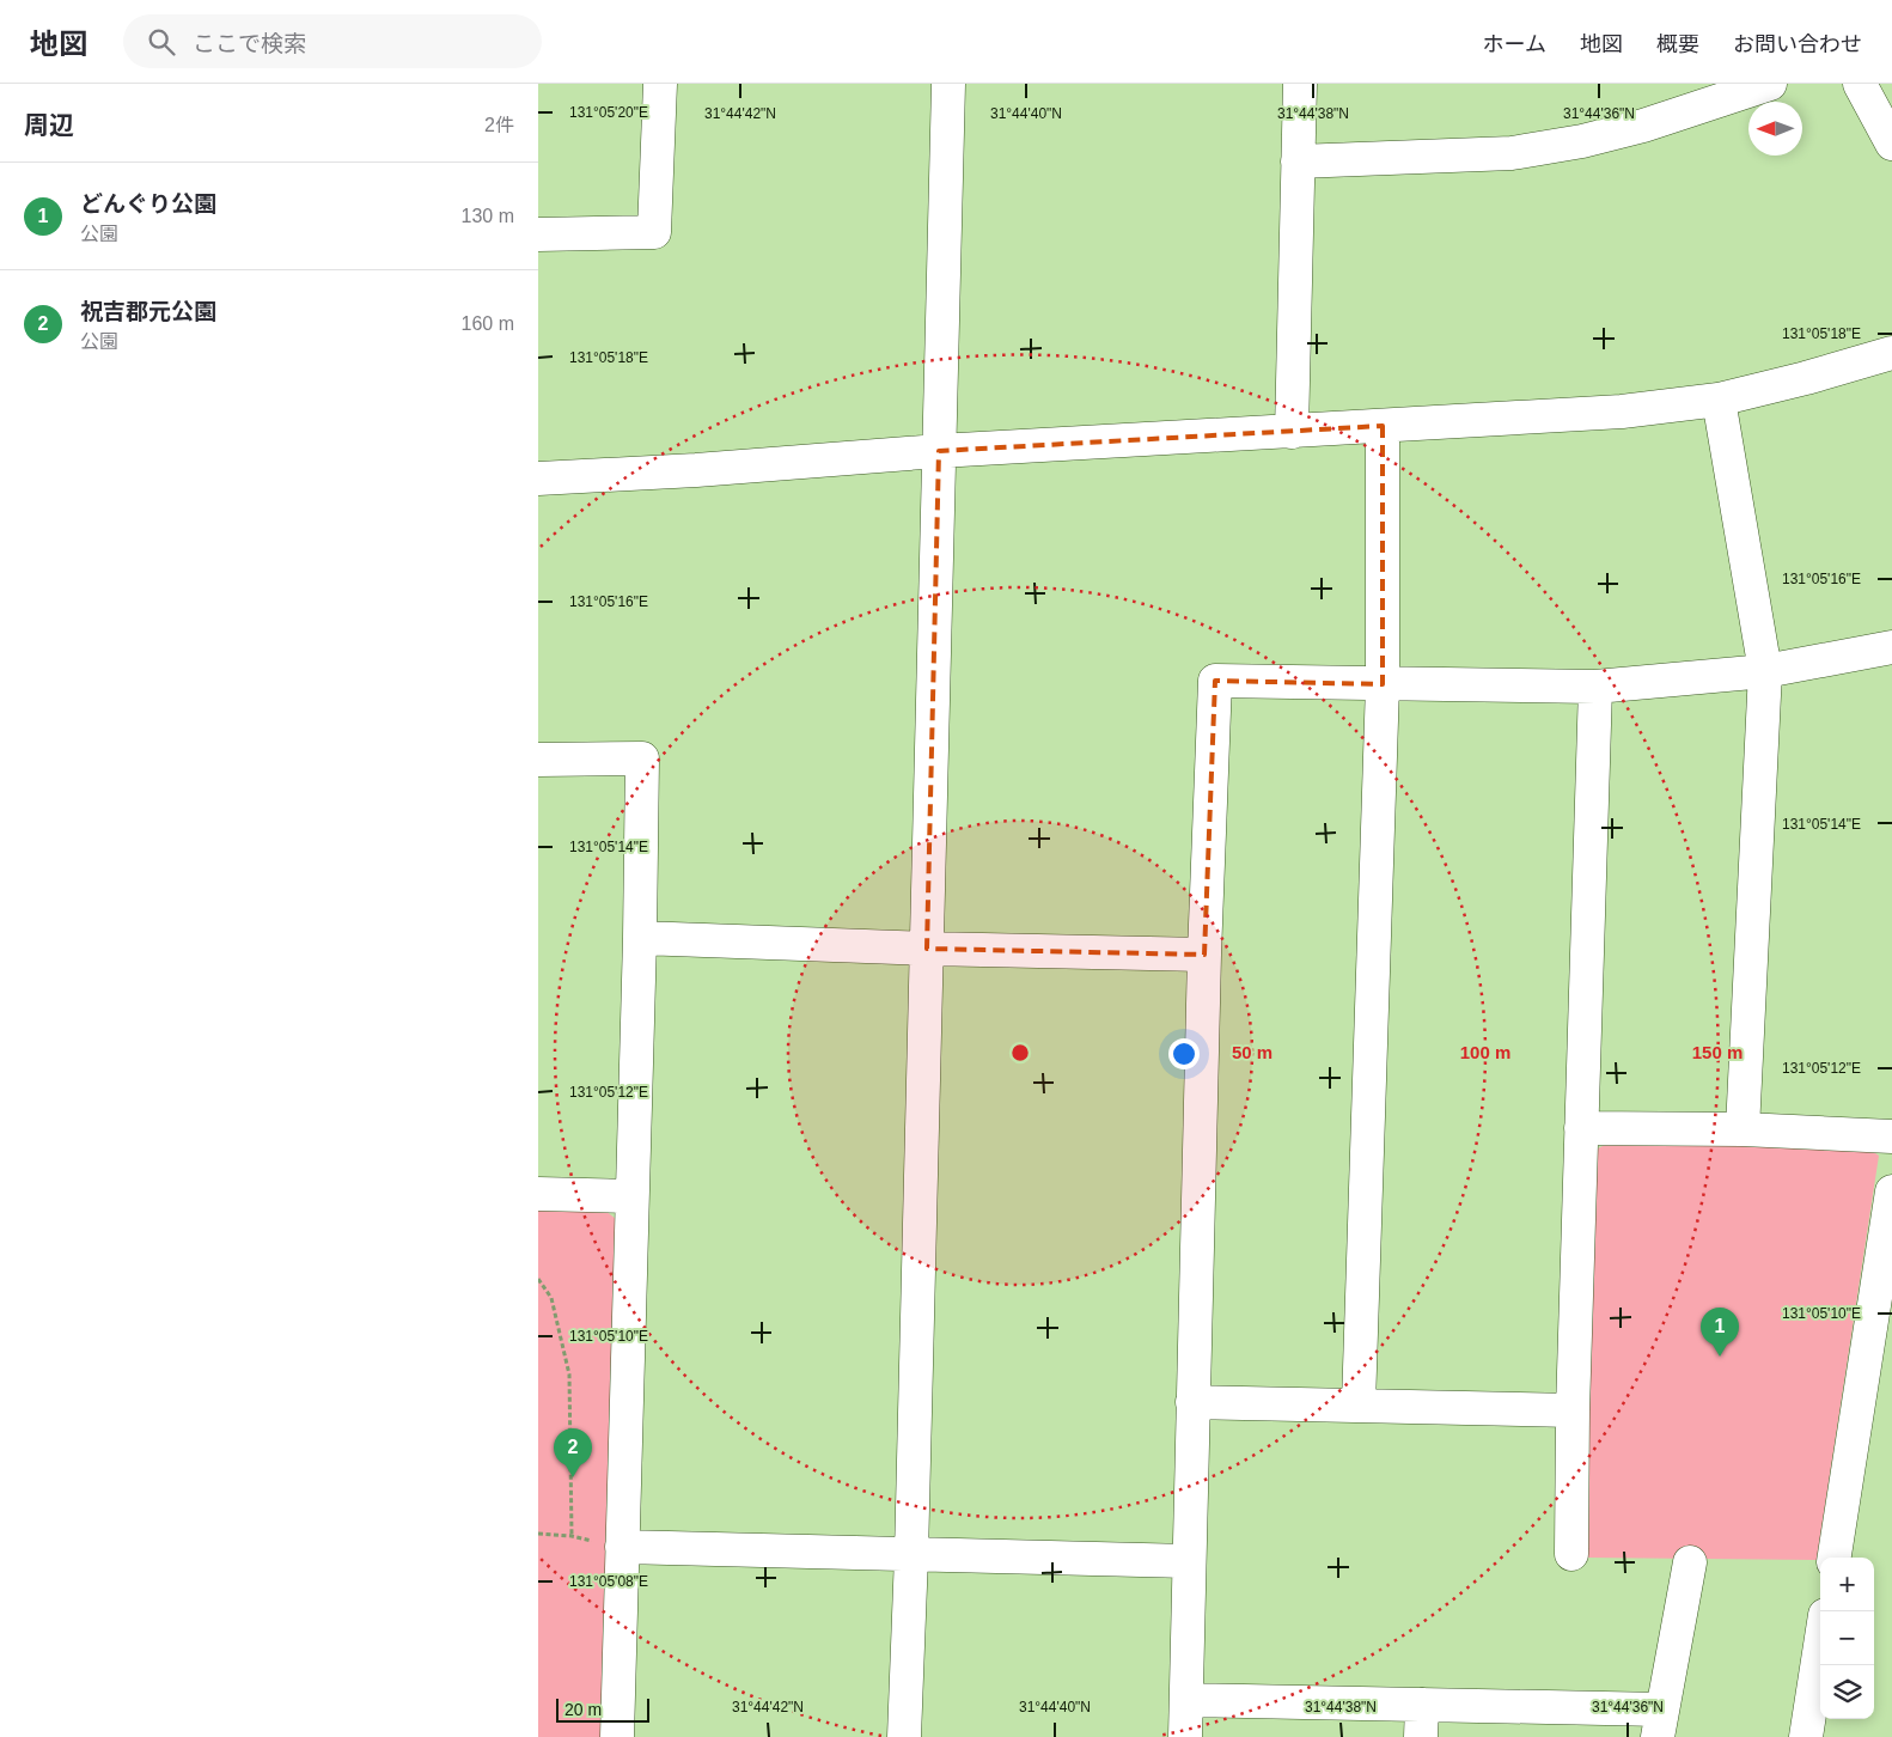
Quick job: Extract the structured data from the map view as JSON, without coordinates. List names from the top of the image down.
{
  "scale_bar": "20 m",
  "north": "left",
  "page": {
    "header": "地図",
    "search": "ここで検索",
    "nav": [
      "ホーム",
      "地図",
      "概要",
      "お問い合わせ"
    ],
    "heading": ["周辺", "2件"],
    "list": [
      {
        "mark": "1",
        "name": "どんぐり公園",
        "note": "公園",
        "value": "130 m"
      },
      {
        "mark": "2",
        "name": "祝吉郡元公園",
        "note": "公園",
        "value": "160 m"
      }
    ],
    "pins": ["1", "2"],
    "map_buttons": ["+", "−"],
    "scale": "20 m"
  },
  "coordinates": [
    "131°05'20\"E",
    "31°44'42\"N",
    "31°44'40\"N",
    "31°44'38\"N",
    "31°44'36\"N",
    "131°05'18\"E",
    "131°05'16\"E",
    "131°05'14\"E",
    "131°05'12\"E",
    "131°05'10\"E",
    "131°05'08\"E"
  ],
  "rings": ["50 m", "100 m", "150 m"]
}
